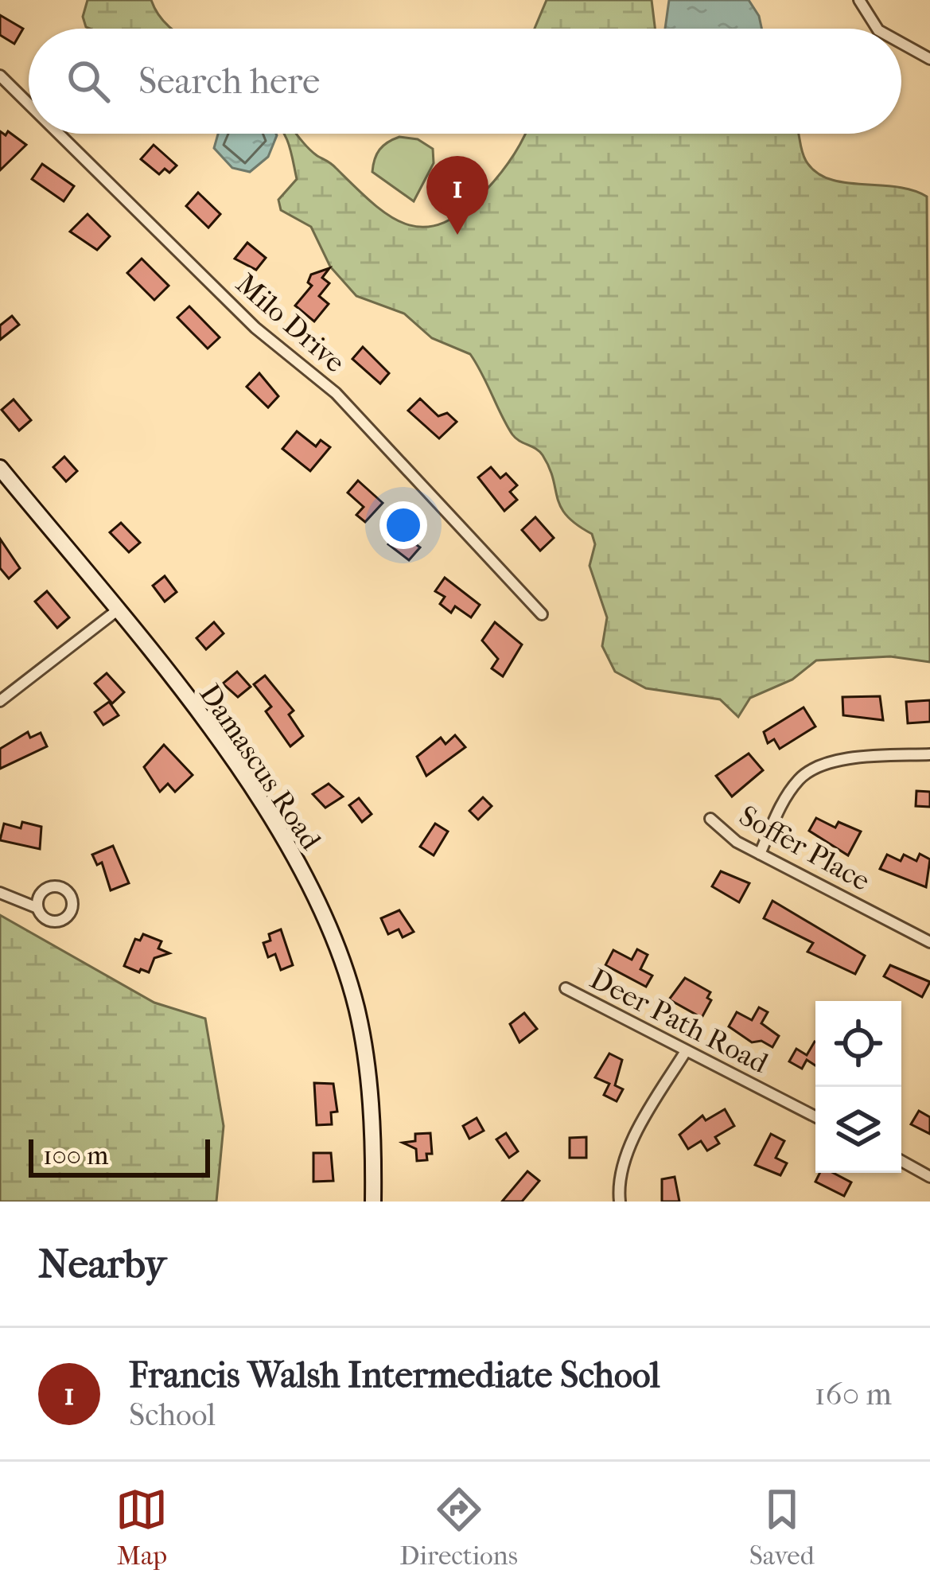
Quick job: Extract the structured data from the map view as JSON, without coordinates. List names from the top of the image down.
{
  "streets": {
    "street": [
      "Milo Drive",
      "Damascus Road",
      "Soffer Place",
      "Deer Path Road"
    ]
  },
  "scale_bar": "100 m",
  "page": {
    "search": "Search here",
    "pins": "1",
    "scale": "100 m",
    "heading": "Nearby",
    "list": [
      {
        "mark": "1",
        "name": "Francis Walsh Intermediate School",
        "note": "School",
        "value": "160 m"
      }
    ],
    "nav": ["Map", "Directions", "Saved"]
  }
}
